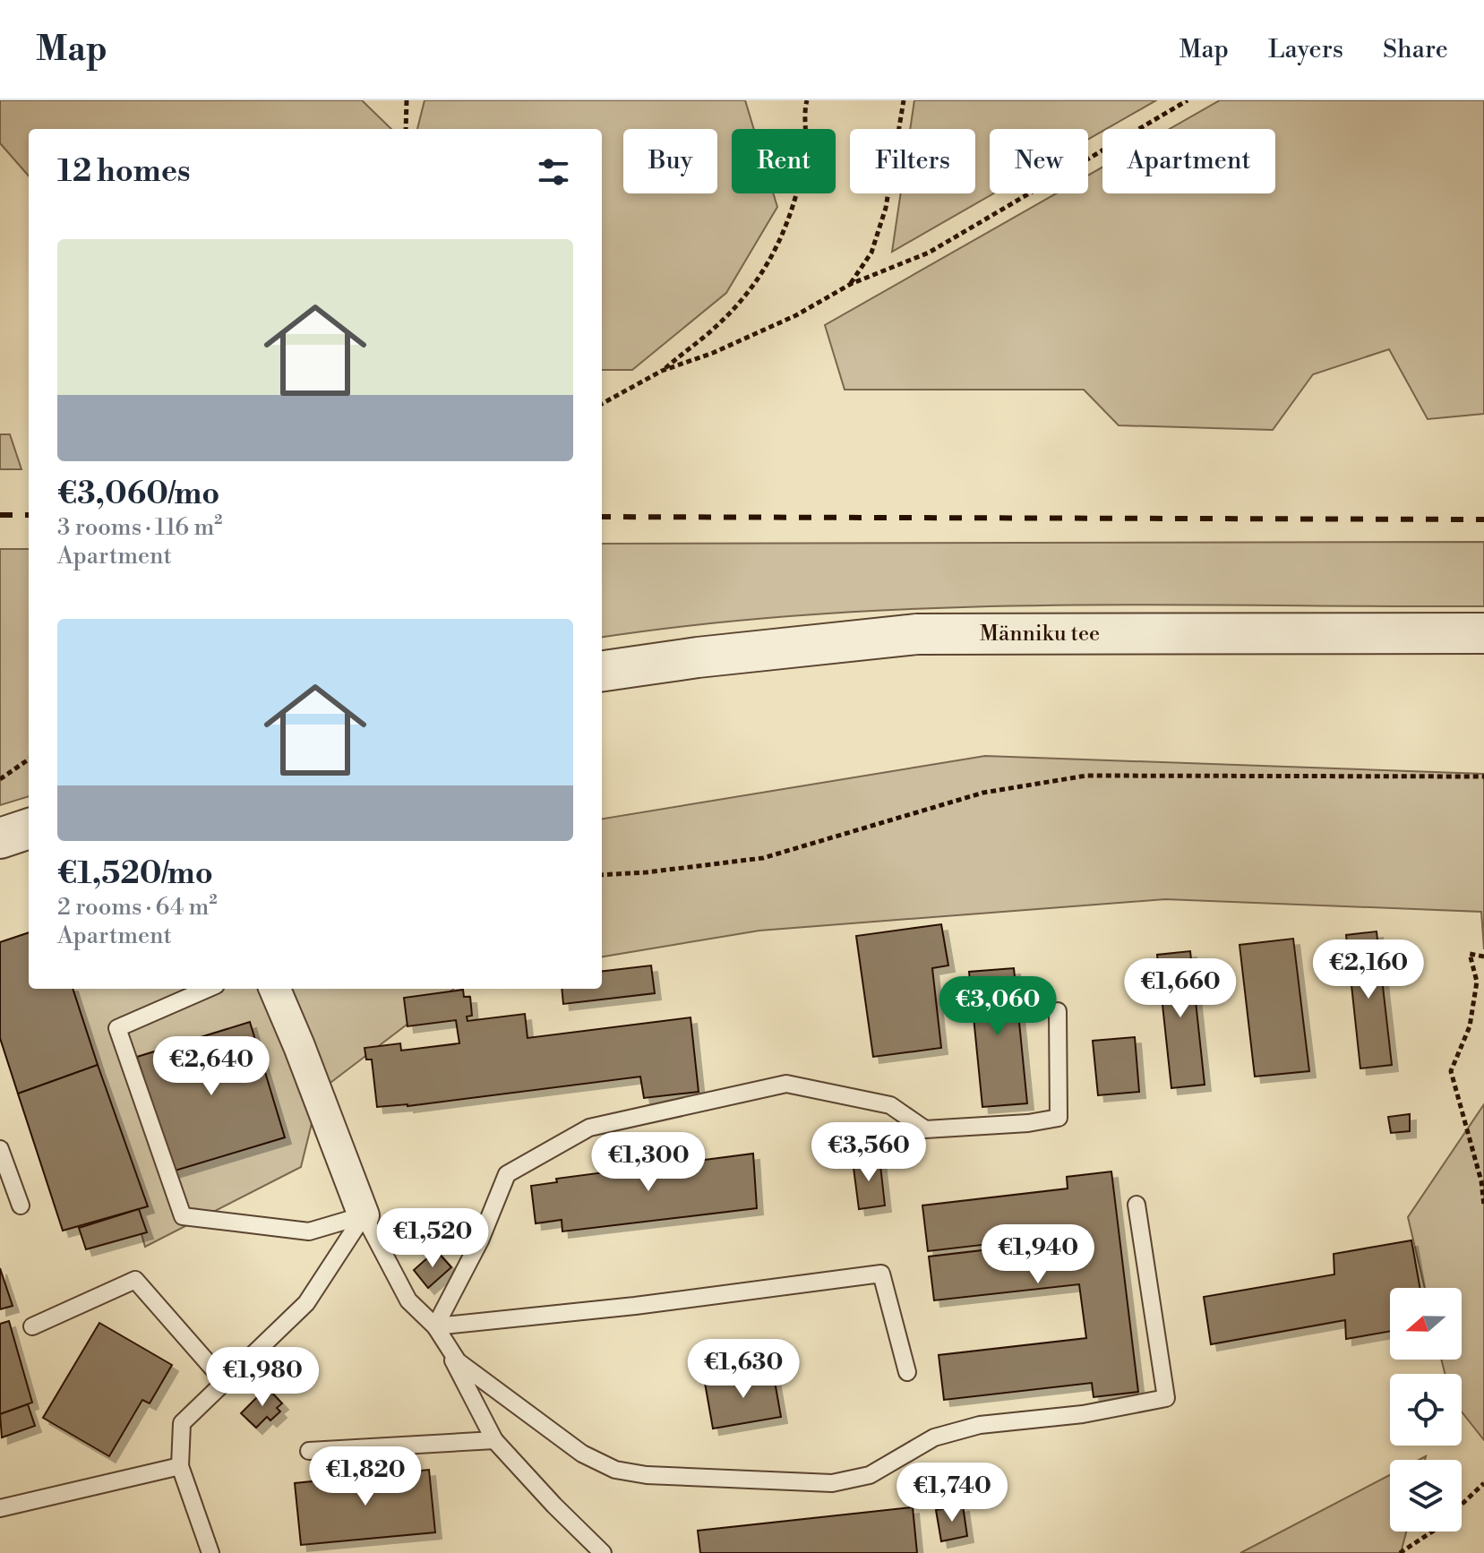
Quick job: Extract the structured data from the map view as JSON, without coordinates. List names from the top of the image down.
{
  "streets": {
    "street": ["Männiku tee"]
  },
  "north": "left",
  "page": {
    "header": "Map",
    "nav": ["Map", "Layers", "Share"],
    "chip": [
      "Buy",
      "Rent",
      "Filters",
      "New",
      "Apartment"
    ],
    "heading": "12 homes",
    "list": [
      {
        "name": "€3,060/mo",
        "note": "3 rooms · 116 m² · Apartment"
      },
      {
        "name": "€1,520/mo",
        "note": "2 rooms · 64 m² · Apartment"
      }
    ],
    "price": [
      "€2,160",
      "€1,660",
      "€3,060",
      "€2,640",
      "€3,560",
      "€1,300",
      "€1,520",
      "€1,940",
      "€1,630",
      "€1,980",
      "€1,820",
      "€1,740"
    ]
  }
}
